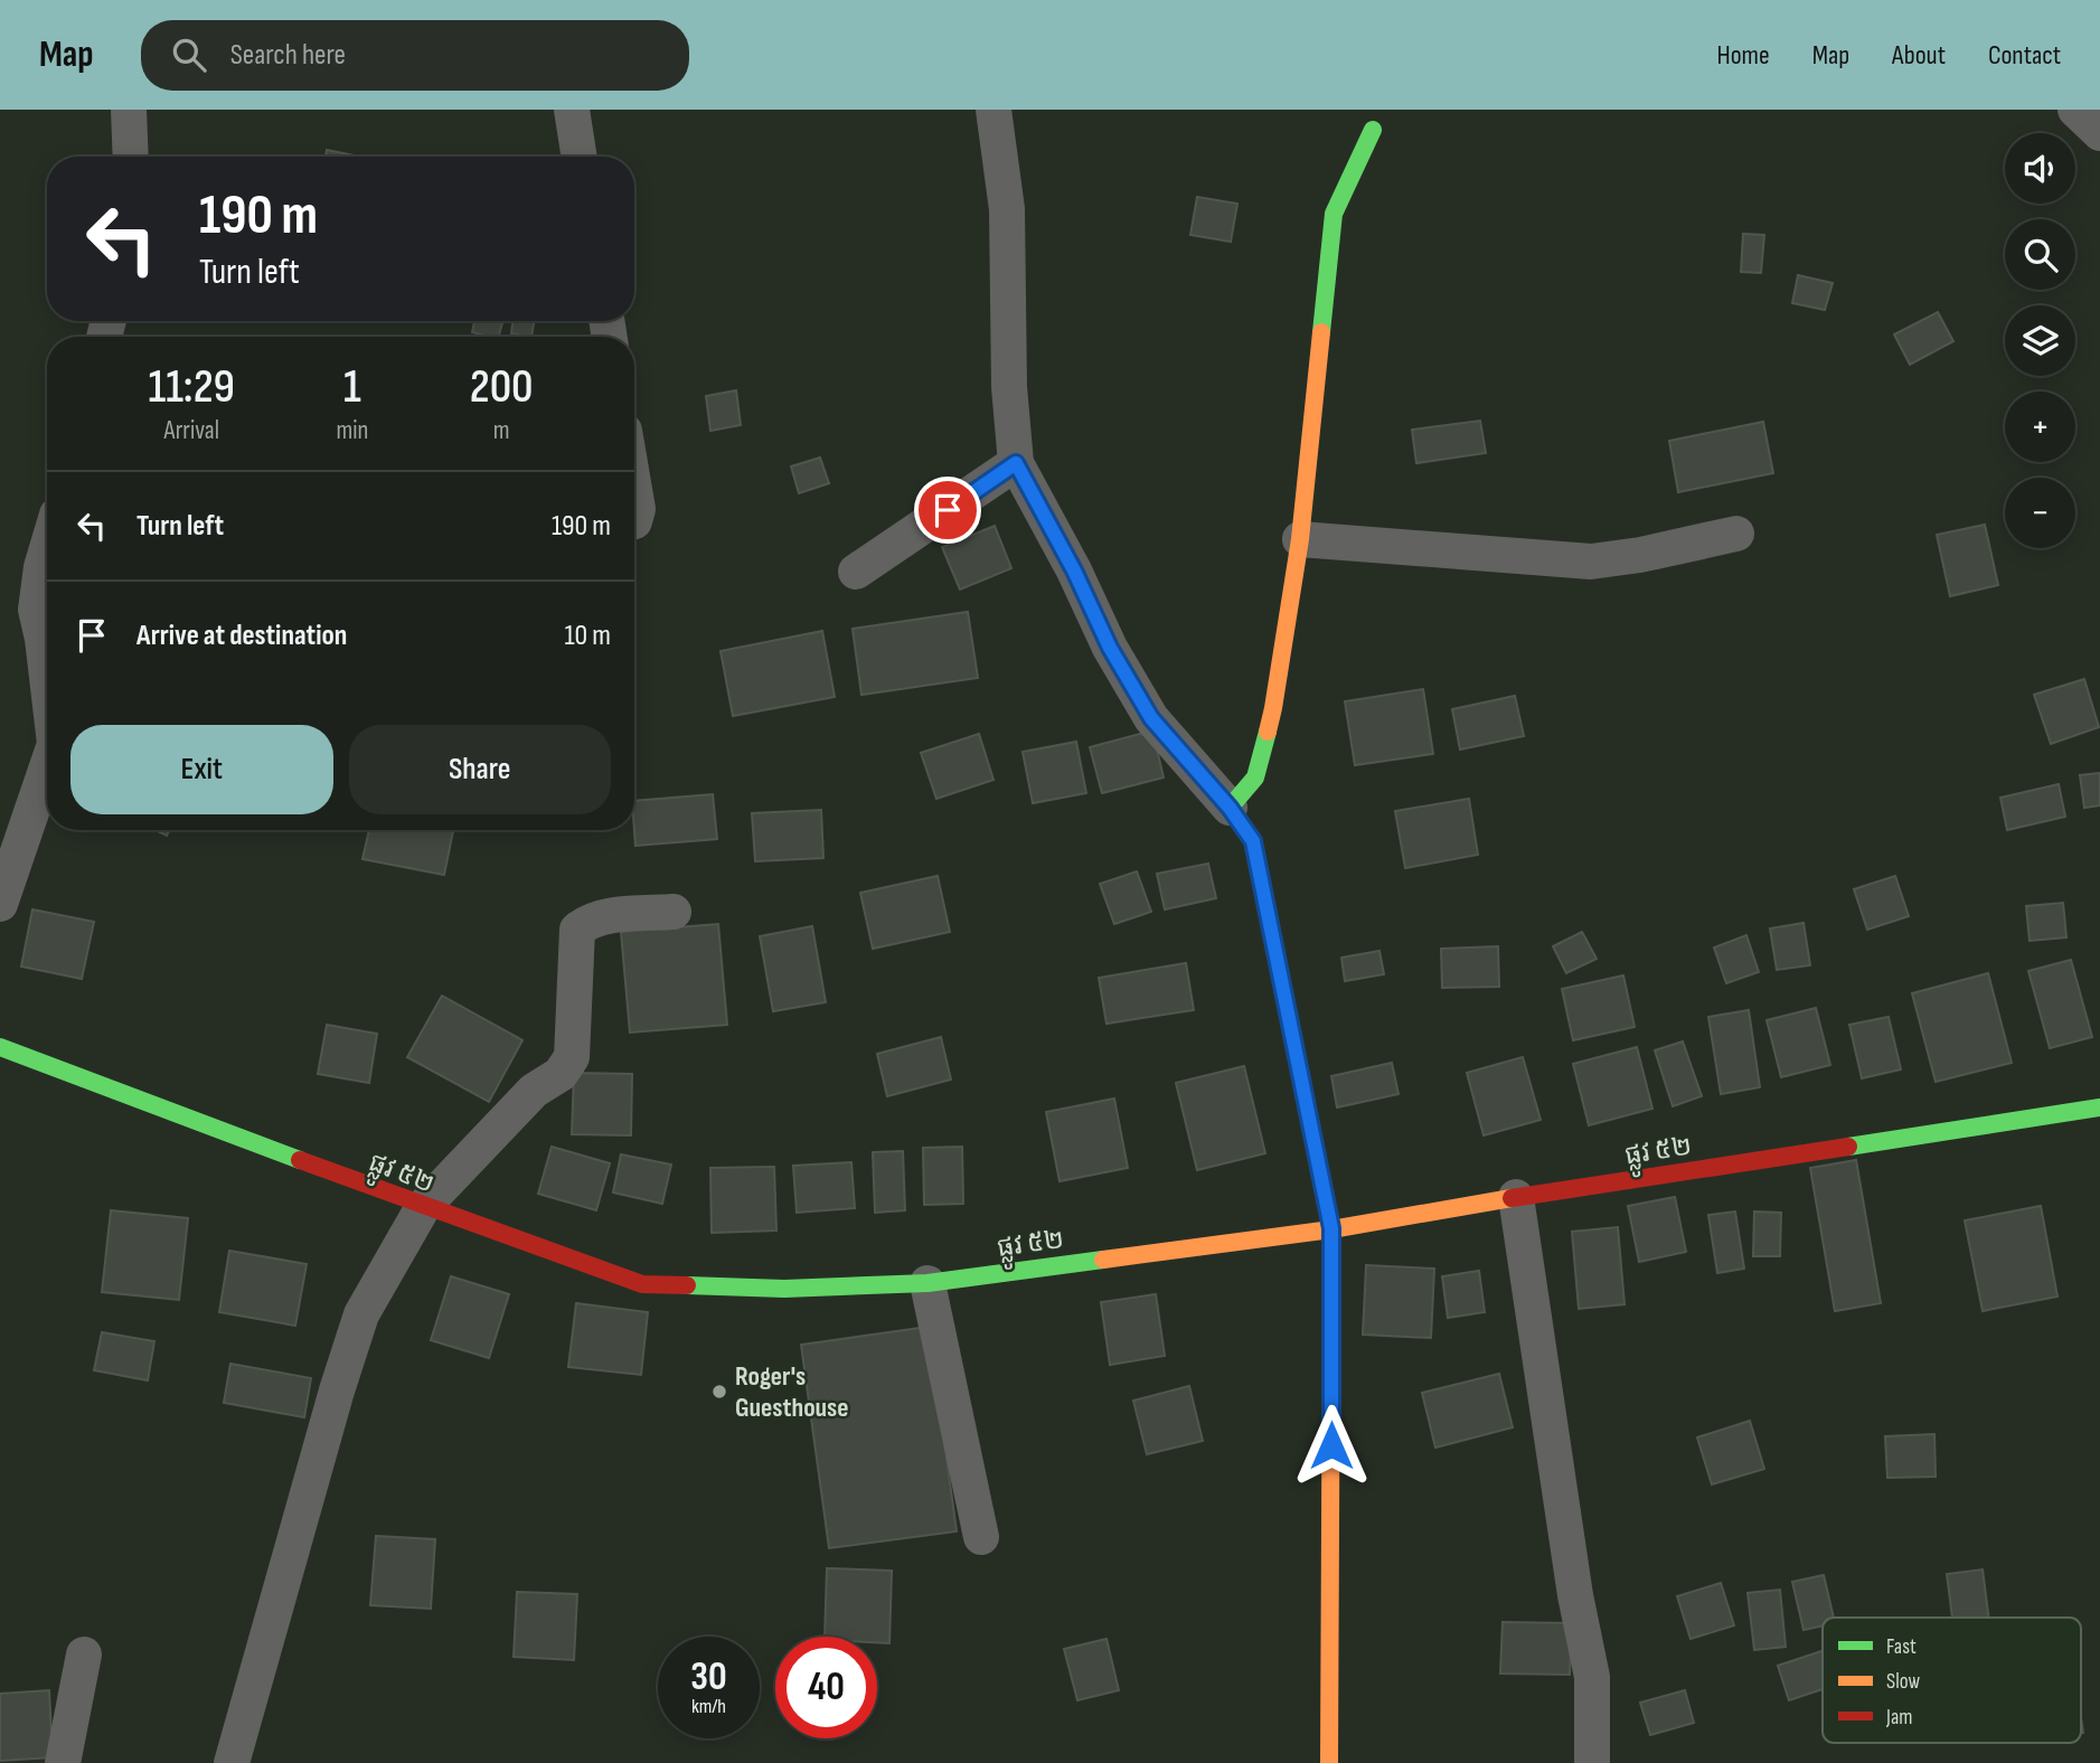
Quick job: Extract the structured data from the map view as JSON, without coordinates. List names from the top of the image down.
{
  "streets": {
    "street": ["ផ្លូវ ៥២"]
  },
  "places": ["Roger's Guesthouse"],
  "legend": ["Fast", "Slow", "Jam"],
  "page": {
    "header": "Map",
    "search": "Search here",
    "nav": [
      "Home",
      "Map",
      "About",
      "Contact"
    ],
    "map_buttons": ["+", "−"],
    "turn": ["190 m", "Turn left"],
    "eta": [
      "11:29",
      "Arrival",
      "1",
      "min",
      "200",
      "m"
    ],
    "list": [
      {
        "name": "Turn left",
        "value": "190 m"
      },
      {
        "name": "Arrive at destination",
        "value": "10 m"
      }
    ],
    "buttons": ["Exit", "Share"],
    "speed": "30 km/h",
    "limit": "40"
  }
}
